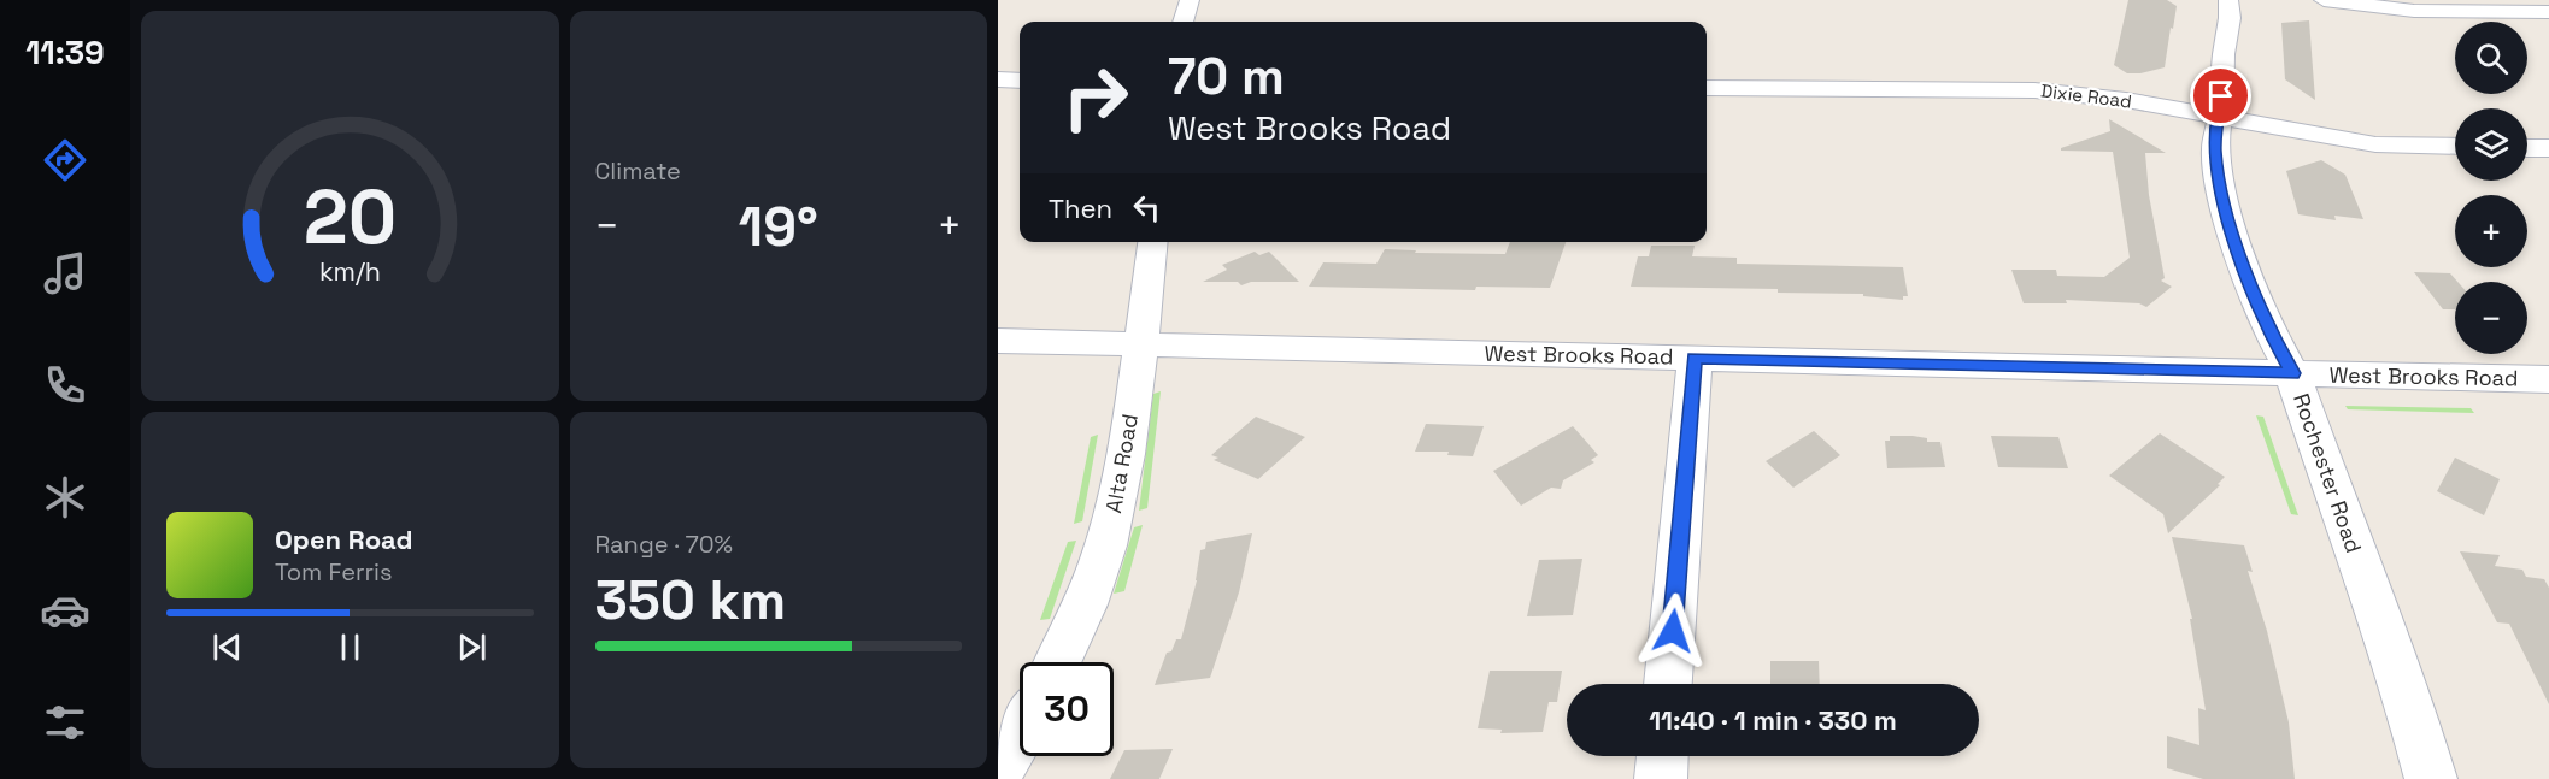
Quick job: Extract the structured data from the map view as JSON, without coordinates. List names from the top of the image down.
{
  "streets": {
    "street": [
      "Dixie Road",
      "West Brooks Road",
      "Alta Road",
      "Rochester Road"
    ]
  },
  "crossings": [
    ["Dixie Road", "Rochester Road"],
    ["West Brooks Road", "Alta Road"],
    ["West Brooks Road", "Rochester Road"]
  ],
  "page": {
    "tabs": "11:39",
    "tile": [
      "Climate",
      ["Range · 70%", "350 km"]
    ],
    "map_buttons": ["+", "−"],
    "turn": ["70 m", "West Brooks Road"],
    "then": "Then",
    "heat": ["−", "19°", "+"],
    "song": ["Open Road", "Tom Ferris"],
    "limit": "30",
    "trip": "11:40 · 1 min · 330 m",
    "gauge": ["20", "km/h"]
  }
}
